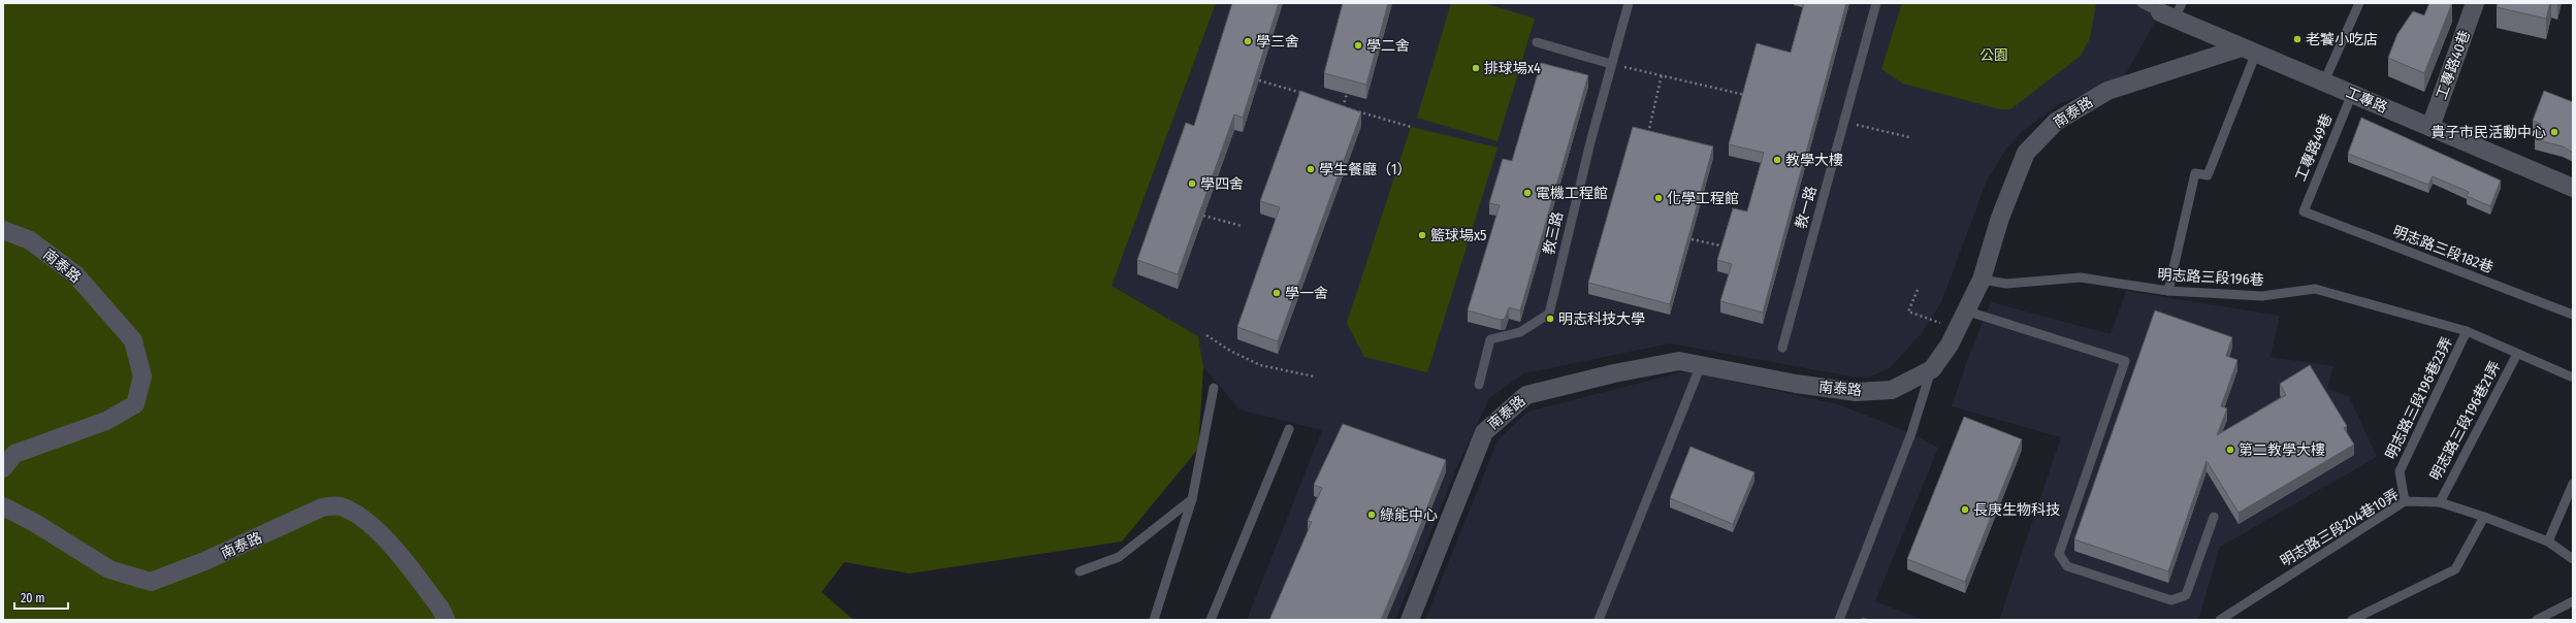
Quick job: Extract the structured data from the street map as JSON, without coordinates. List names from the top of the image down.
{
  "streets": {
    "street": ["工專路40巷", "工專路", "南泰路"],
    "lane": [
      "工專路49巷",
      "教一路",
      "教三路",
      "明志路三段182巷",
      "明志路三段196巷",
      "明志路三段196巷23弄",
      "明志路三段196巷21弄",
      "明志路三段204巷10弄"
    ]
  },
  "crossings": [
    ["工專路40巷", "工專路"],
    ["工專路", "南泰路"],
    ["工專路", "工專路49巷"],
    ["南泰路", "明志路三段196巷"],
    ["工專路49巷", "明志路三段182巷"],
    ["明志路三段196巷", "明志路三段196巷23弄"],
    ["明志路三段196巷", "明志路三段196巷21弄"],
    ["明志路三段196巷23弄", "明志路三段204巷10弄"],
    ["明志路三段196巷21弄", "明志路三段204巷10弄"]
  ],
  "parks": ["公園"],
  "places": [
    "老饕小吃店",
    "學三舍",
    "學二舍",
    "排球場x4",
    "貴子市民活動中心",
    "教學大樓",
    "學生餐廳（1）",
    "學四舍",
    "電機工程館",
    "化學工程館",
    "籃球場x5",
    "學一舍",
    "明志科技大學",
    "第二教學大樓",
    "長庚生物科技",
    "綠能中心"
  ],
  "scale_bar": "20 m"
}
